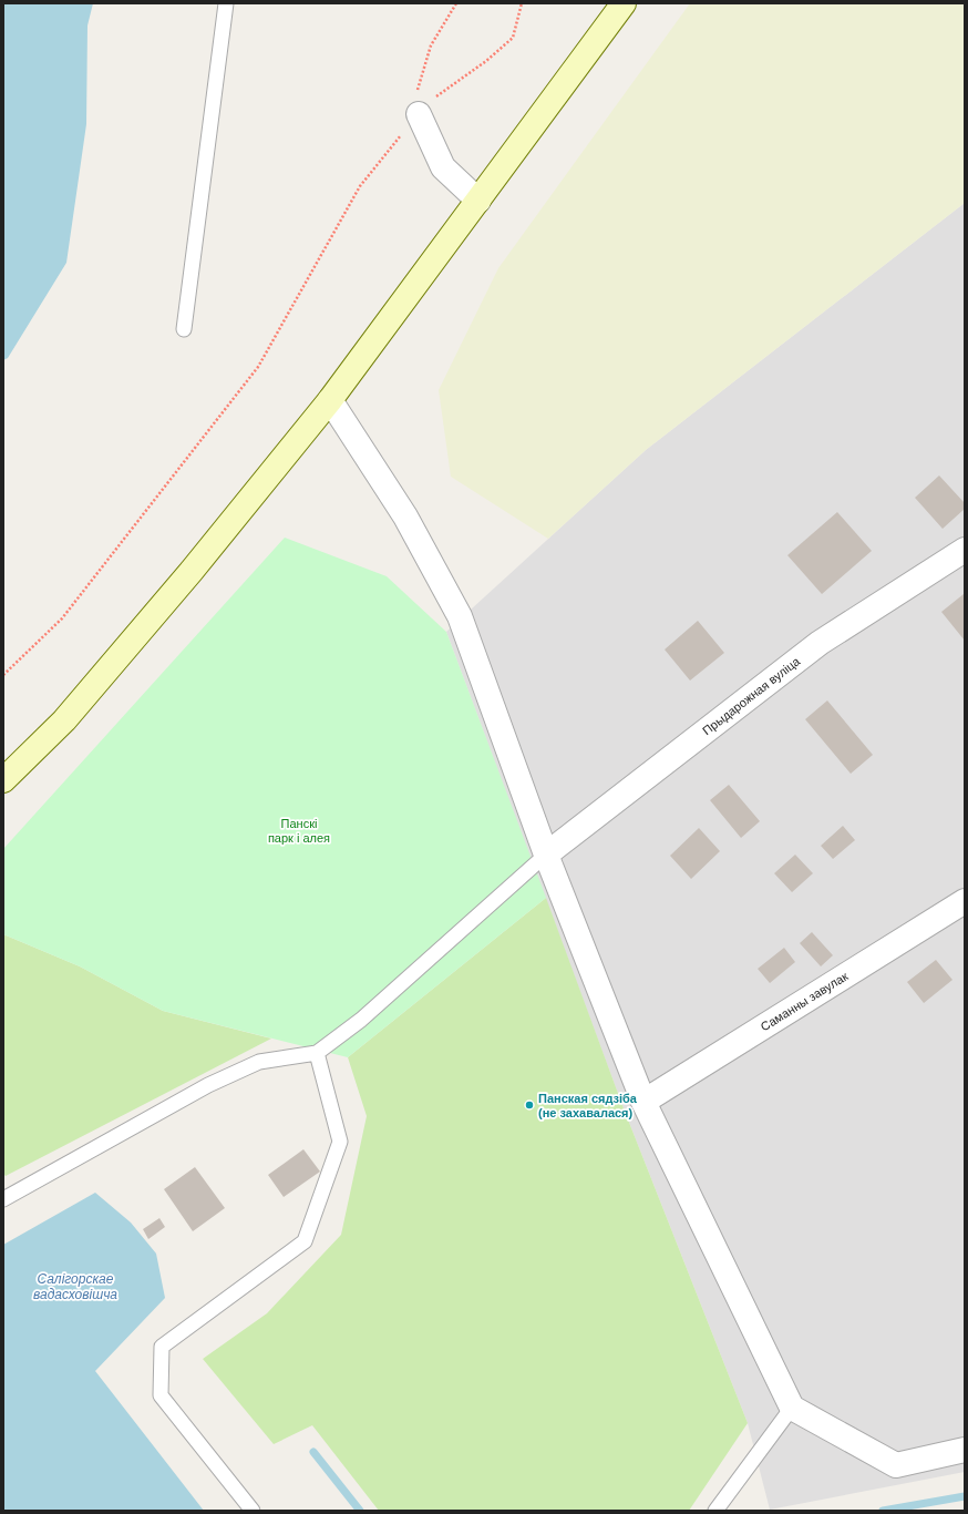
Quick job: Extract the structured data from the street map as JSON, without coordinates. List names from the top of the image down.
{
  "streets": {
    "street": ["Прыдарожная вуліца", "Саманны завулак"]
  },
  "water": ["Салігорскае вадасховішча"],
  "parks": ["Панскі парк і алея"],
  "places": ["Панская сядзіба (не захавалася)"]
}
